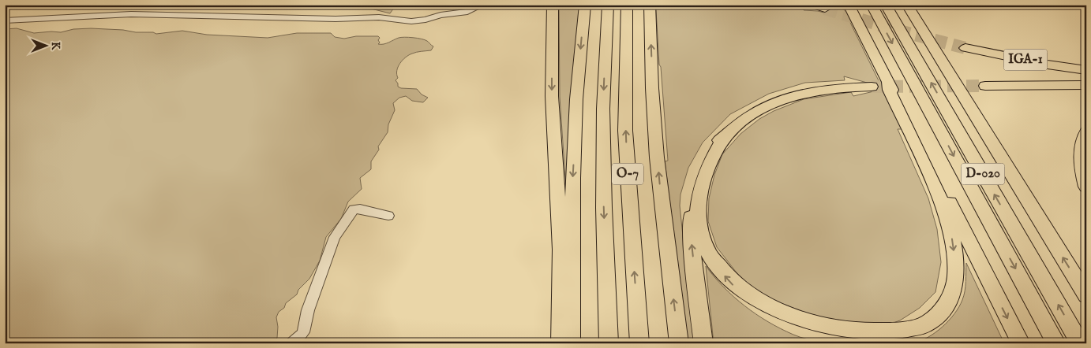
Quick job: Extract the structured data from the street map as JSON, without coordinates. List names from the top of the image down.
{
  "streets": {
    "highway": ["IGA-1", "O-7", "D-020"]
  },
  "north": "right"
}
